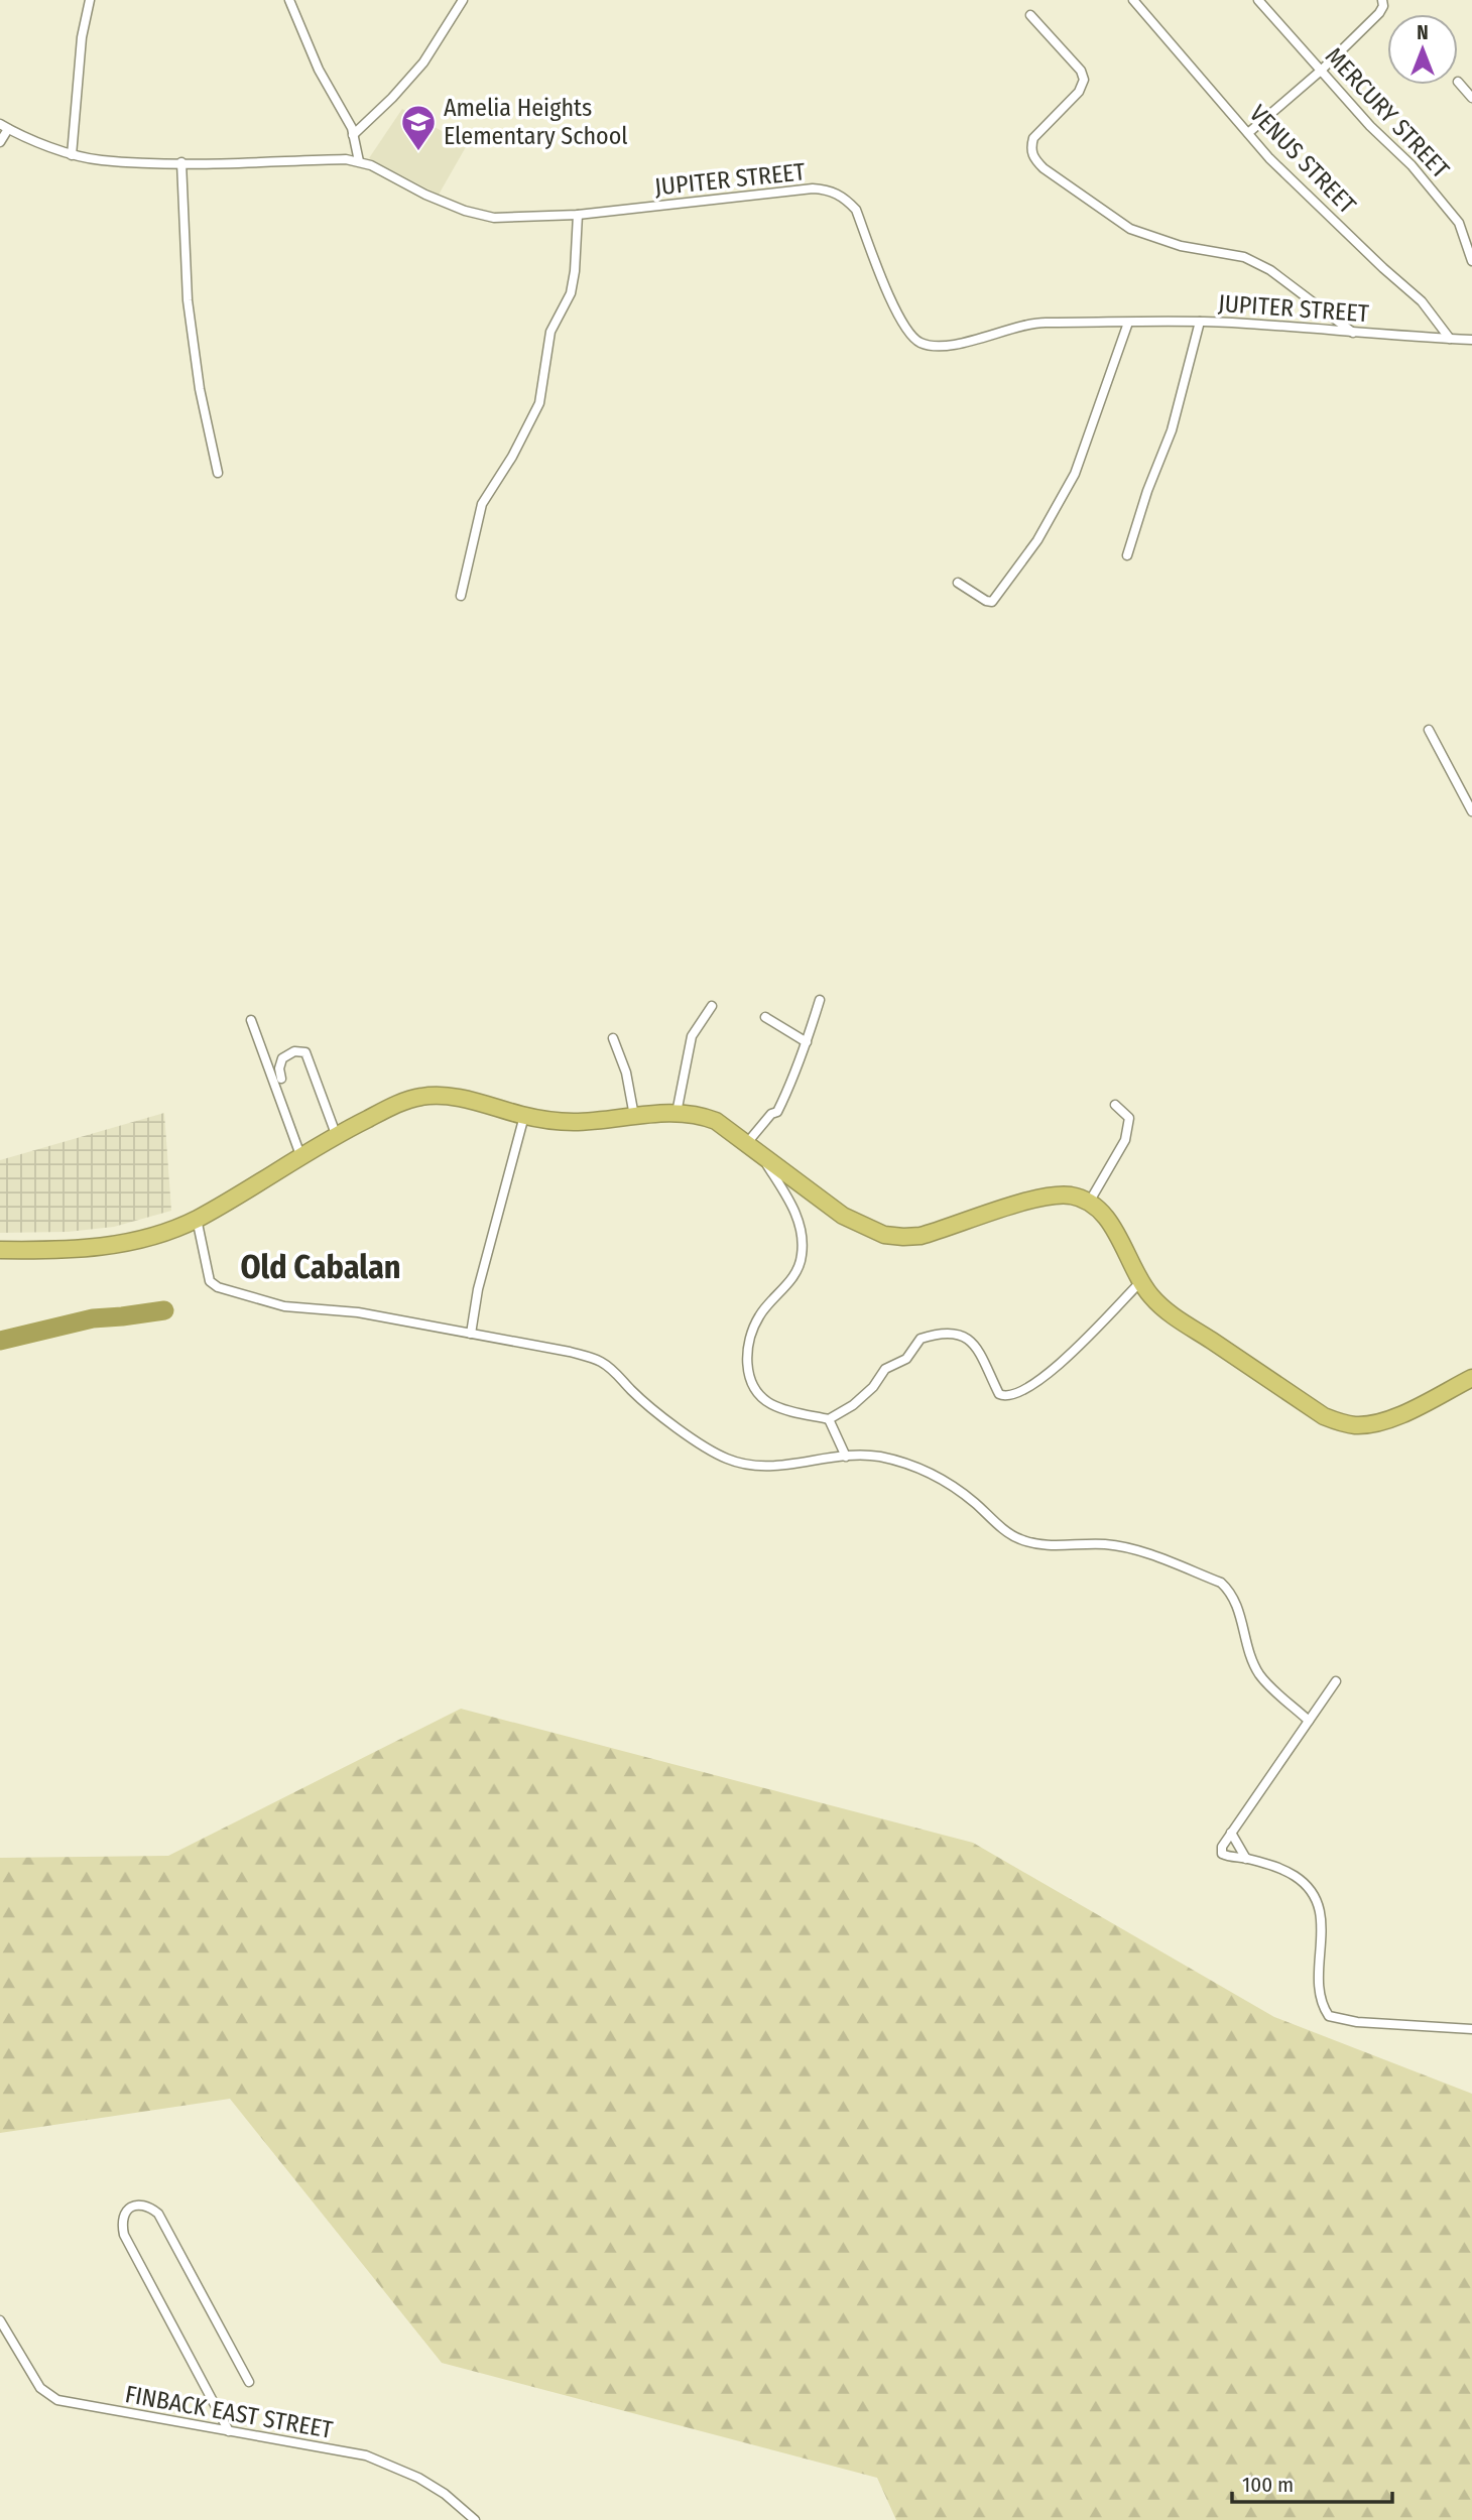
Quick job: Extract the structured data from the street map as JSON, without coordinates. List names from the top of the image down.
{
  "streets": {
    "street": [
      "MERCURY STREET",
      "VENUS STREET",
      "JUPITER STREET",
      "FINBACK EAST STREET"
    ]
  },
  "crossings": [
    ["VENUS STREET", "JUPITER STREET"]
  ],
  "districts": ["Old Cabalan"],
  "places": {
    "school or university": ["Amelia Heights Elementary School"]
  },
  "scale_bar": "100 m",
  "north": "top"
}
